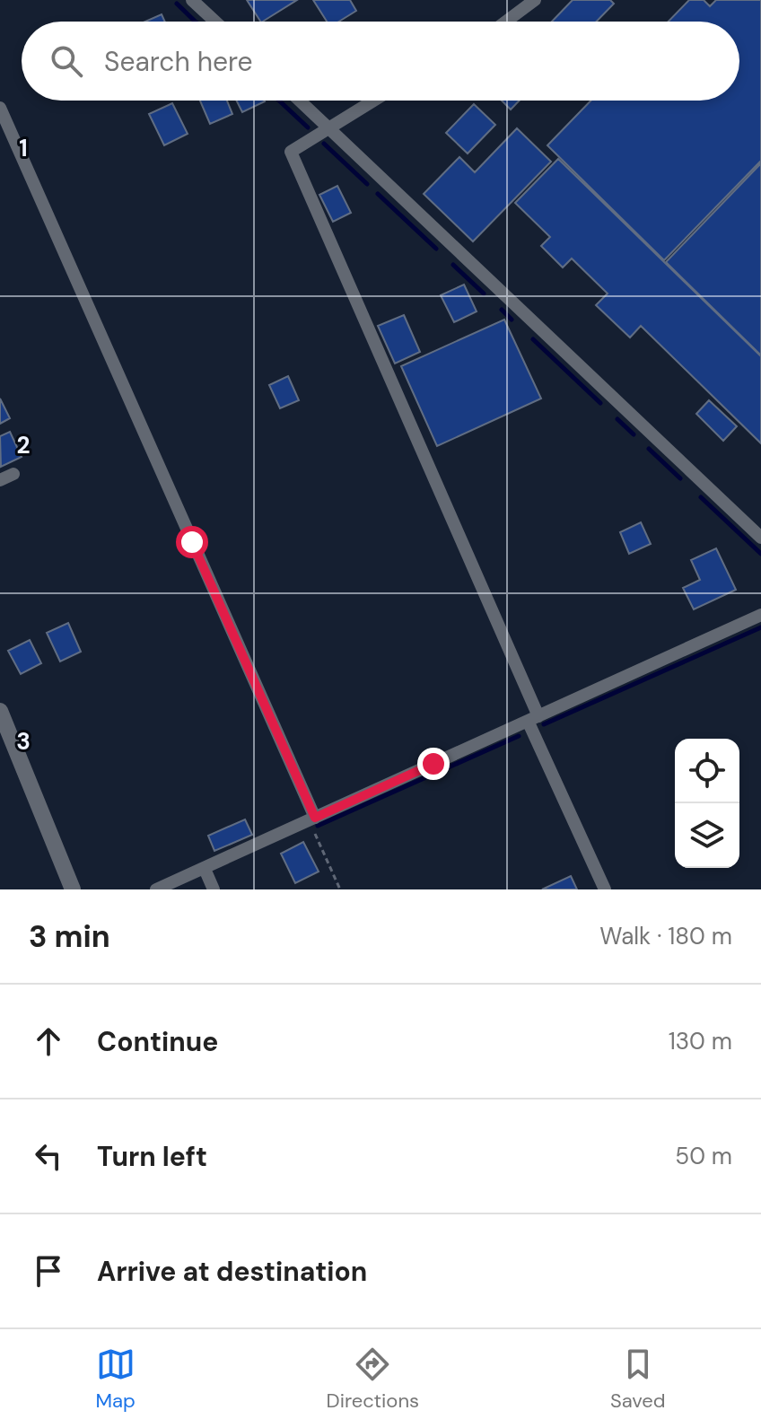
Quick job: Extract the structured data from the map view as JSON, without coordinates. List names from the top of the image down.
{
  "page": {
    "search": "Search here",
    "heading": ["3 min", "Walk · 180 m"],
    "list": [
      ["Continue", "130 m"],
      ["Turn left", "50 m"],
      "Arrive at destination"
    ],
    "nav": ["Map", "Directions", "Saved"]
  },
  "grid": {
    "rows": ["1", "2", "3"]
  }
}
